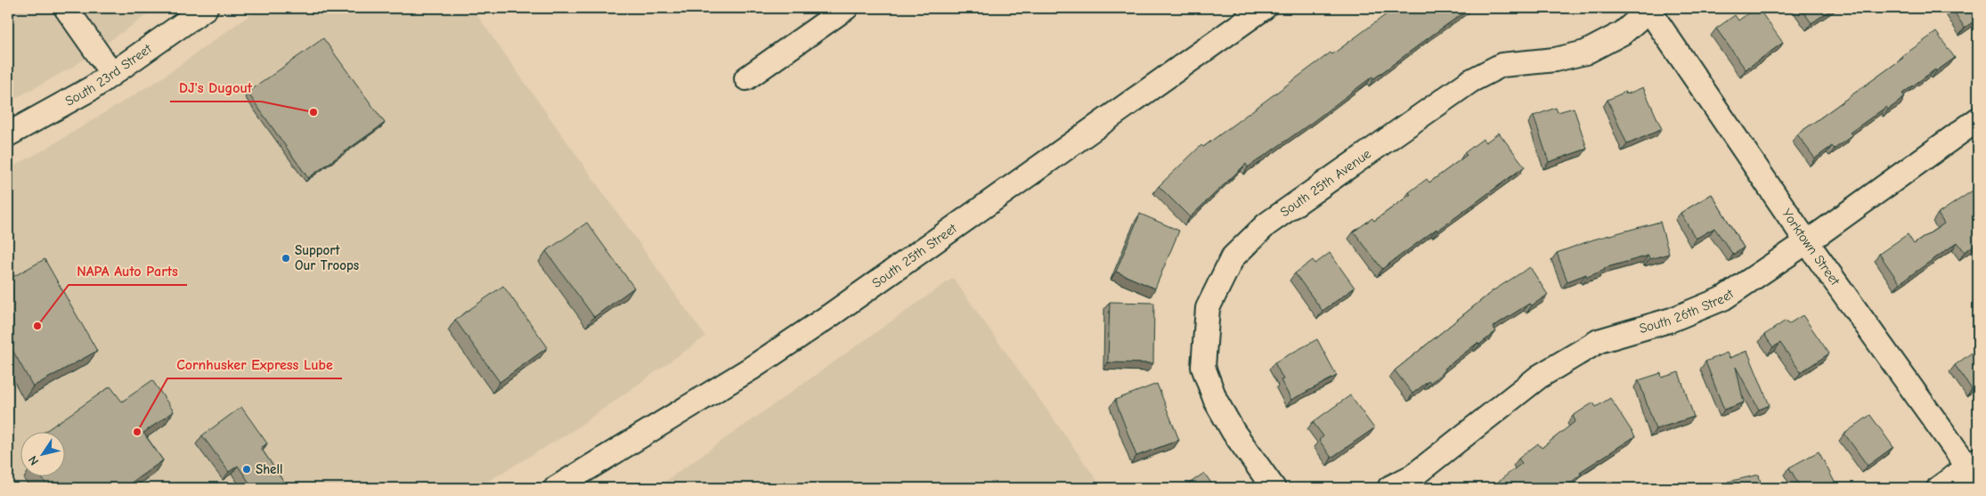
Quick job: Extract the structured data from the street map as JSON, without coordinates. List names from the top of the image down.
{
  "streets": {
    "street": [
      "South 23rd Street",
      "South 25th Avenue",
      "Yorktown Street",
      "South 25th Street",
      "South 26th Street"
    ]
  },
  "crossings": [
    ["South 25th Avenue", "Yorktown Street"],
    ["Yorktown Street", "South 26th Street"]
  ],
  "places": [
    "DJ's Dugout",
    "Support Our Troops",
    "NAPA Auto Parts",
    "Cornhusker Express Lube",
    "Shell"
  ],
  "north": "bottom left"
}
